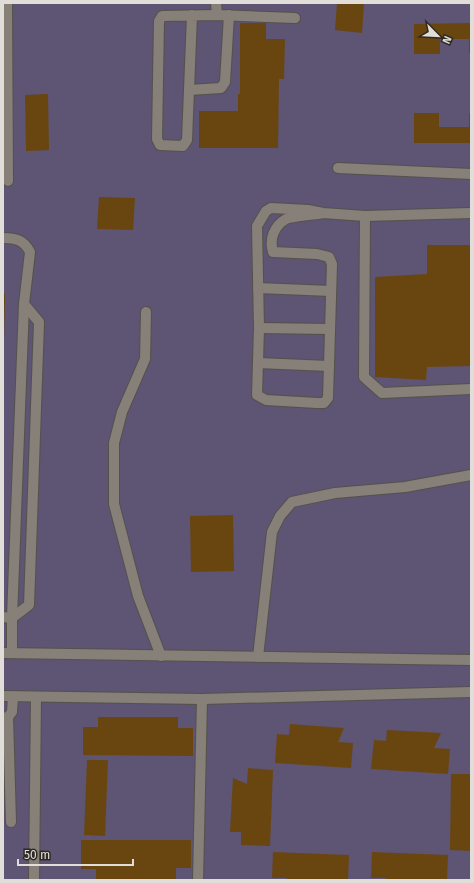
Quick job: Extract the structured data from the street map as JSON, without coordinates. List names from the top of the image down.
{
  "scale_bar": "50 m",
  "north": "bottom right"
}
